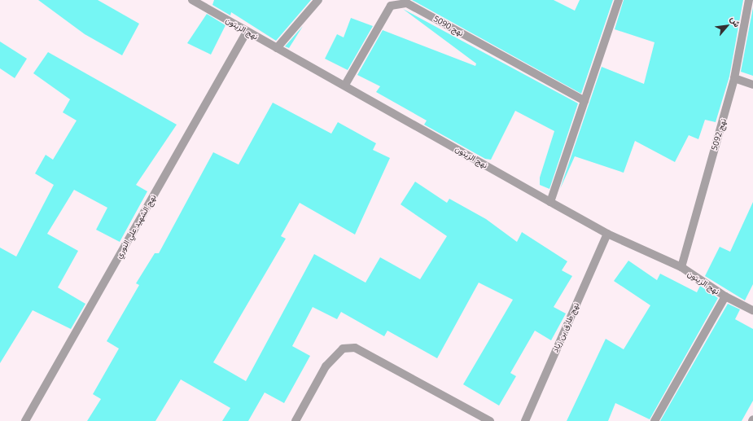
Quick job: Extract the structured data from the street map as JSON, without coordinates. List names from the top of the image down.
{
  "streets": {
    "street": [
      "نهج 5090",
      "نهج الزيتون",
      "نهج 5092",
      "نهج الشهيد علي النوري",
      "نهج طارق بن زياد"
    ]
  },
  "crossings": [
    ["نهج 5090", "نهج الزيتون"],
    ["نهج الزيتون", "نهج 5092"],
    ["نهج الزيتون", "نهج الشهيد علي النوري"],
    ["نهج الزيتون", "نهج طارق بن زياد"]
  ],
  "north": "top right"
}
